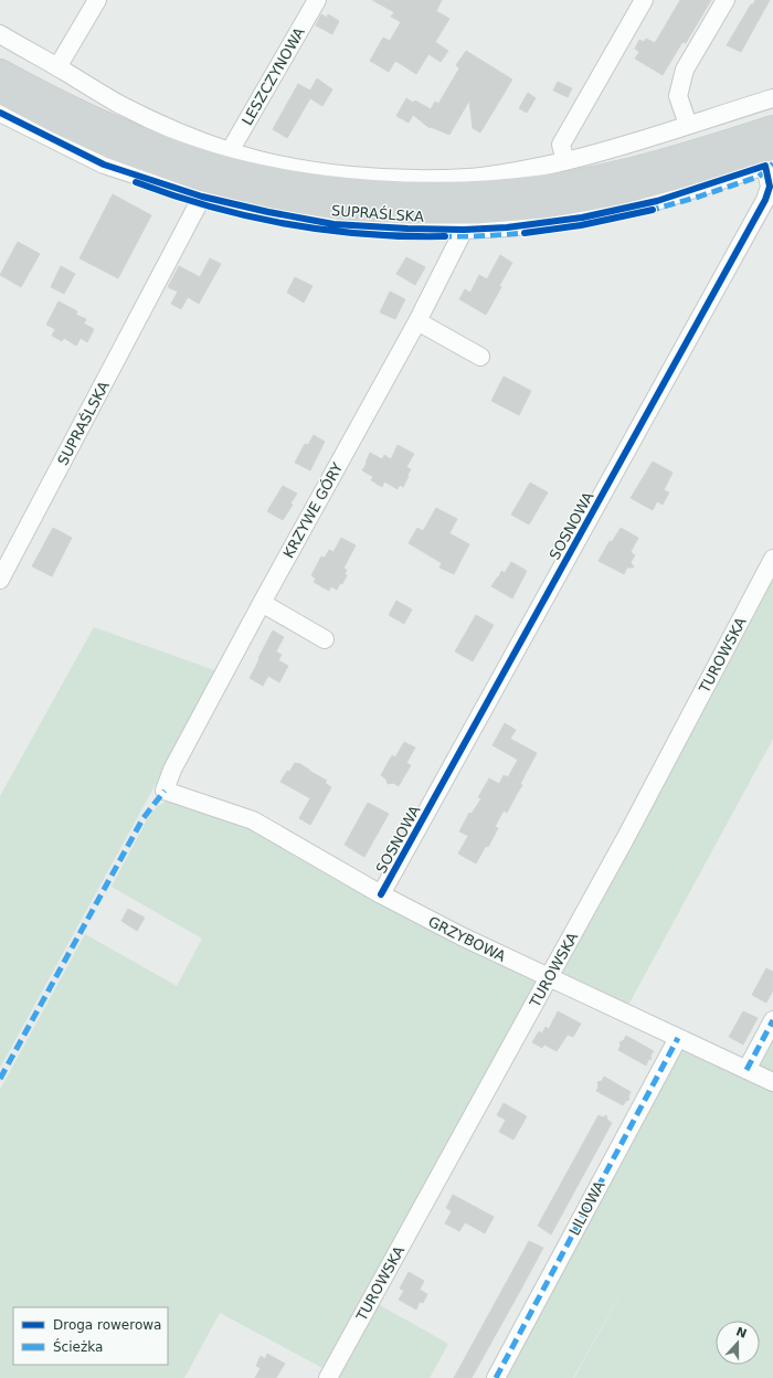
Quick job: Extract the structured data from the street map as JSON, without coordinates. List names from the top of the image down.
{
  "streets": {
    "street": [
      "LESZCZYNOWA",
      "SUPRAŚLSKA",
      "KRZYWE GÓRY",
      "SOSNOWA",
      "TUROWSKA",
      "GRZYBOWA",
      "LILIOWA"
    ]
  },
  "crossings": [
    ["SUPRAŚLSKA", "KRZYWE GÓRY"],
    ["SUPRAŚLSKA", "SOSNOWA"],
    ["KRZYWE GÓRY", "GRZYBOWA"],
    ["SOSNOWA", "GRZYBOWA"],
    ["TUROWSKA", "GRZYBOWA"],
    ["GRZYBOWA", "LILIOWA"]
  ],
  "legend": ["Droga rowerowa", "Ścieżka"],
  "north": "top"
}
